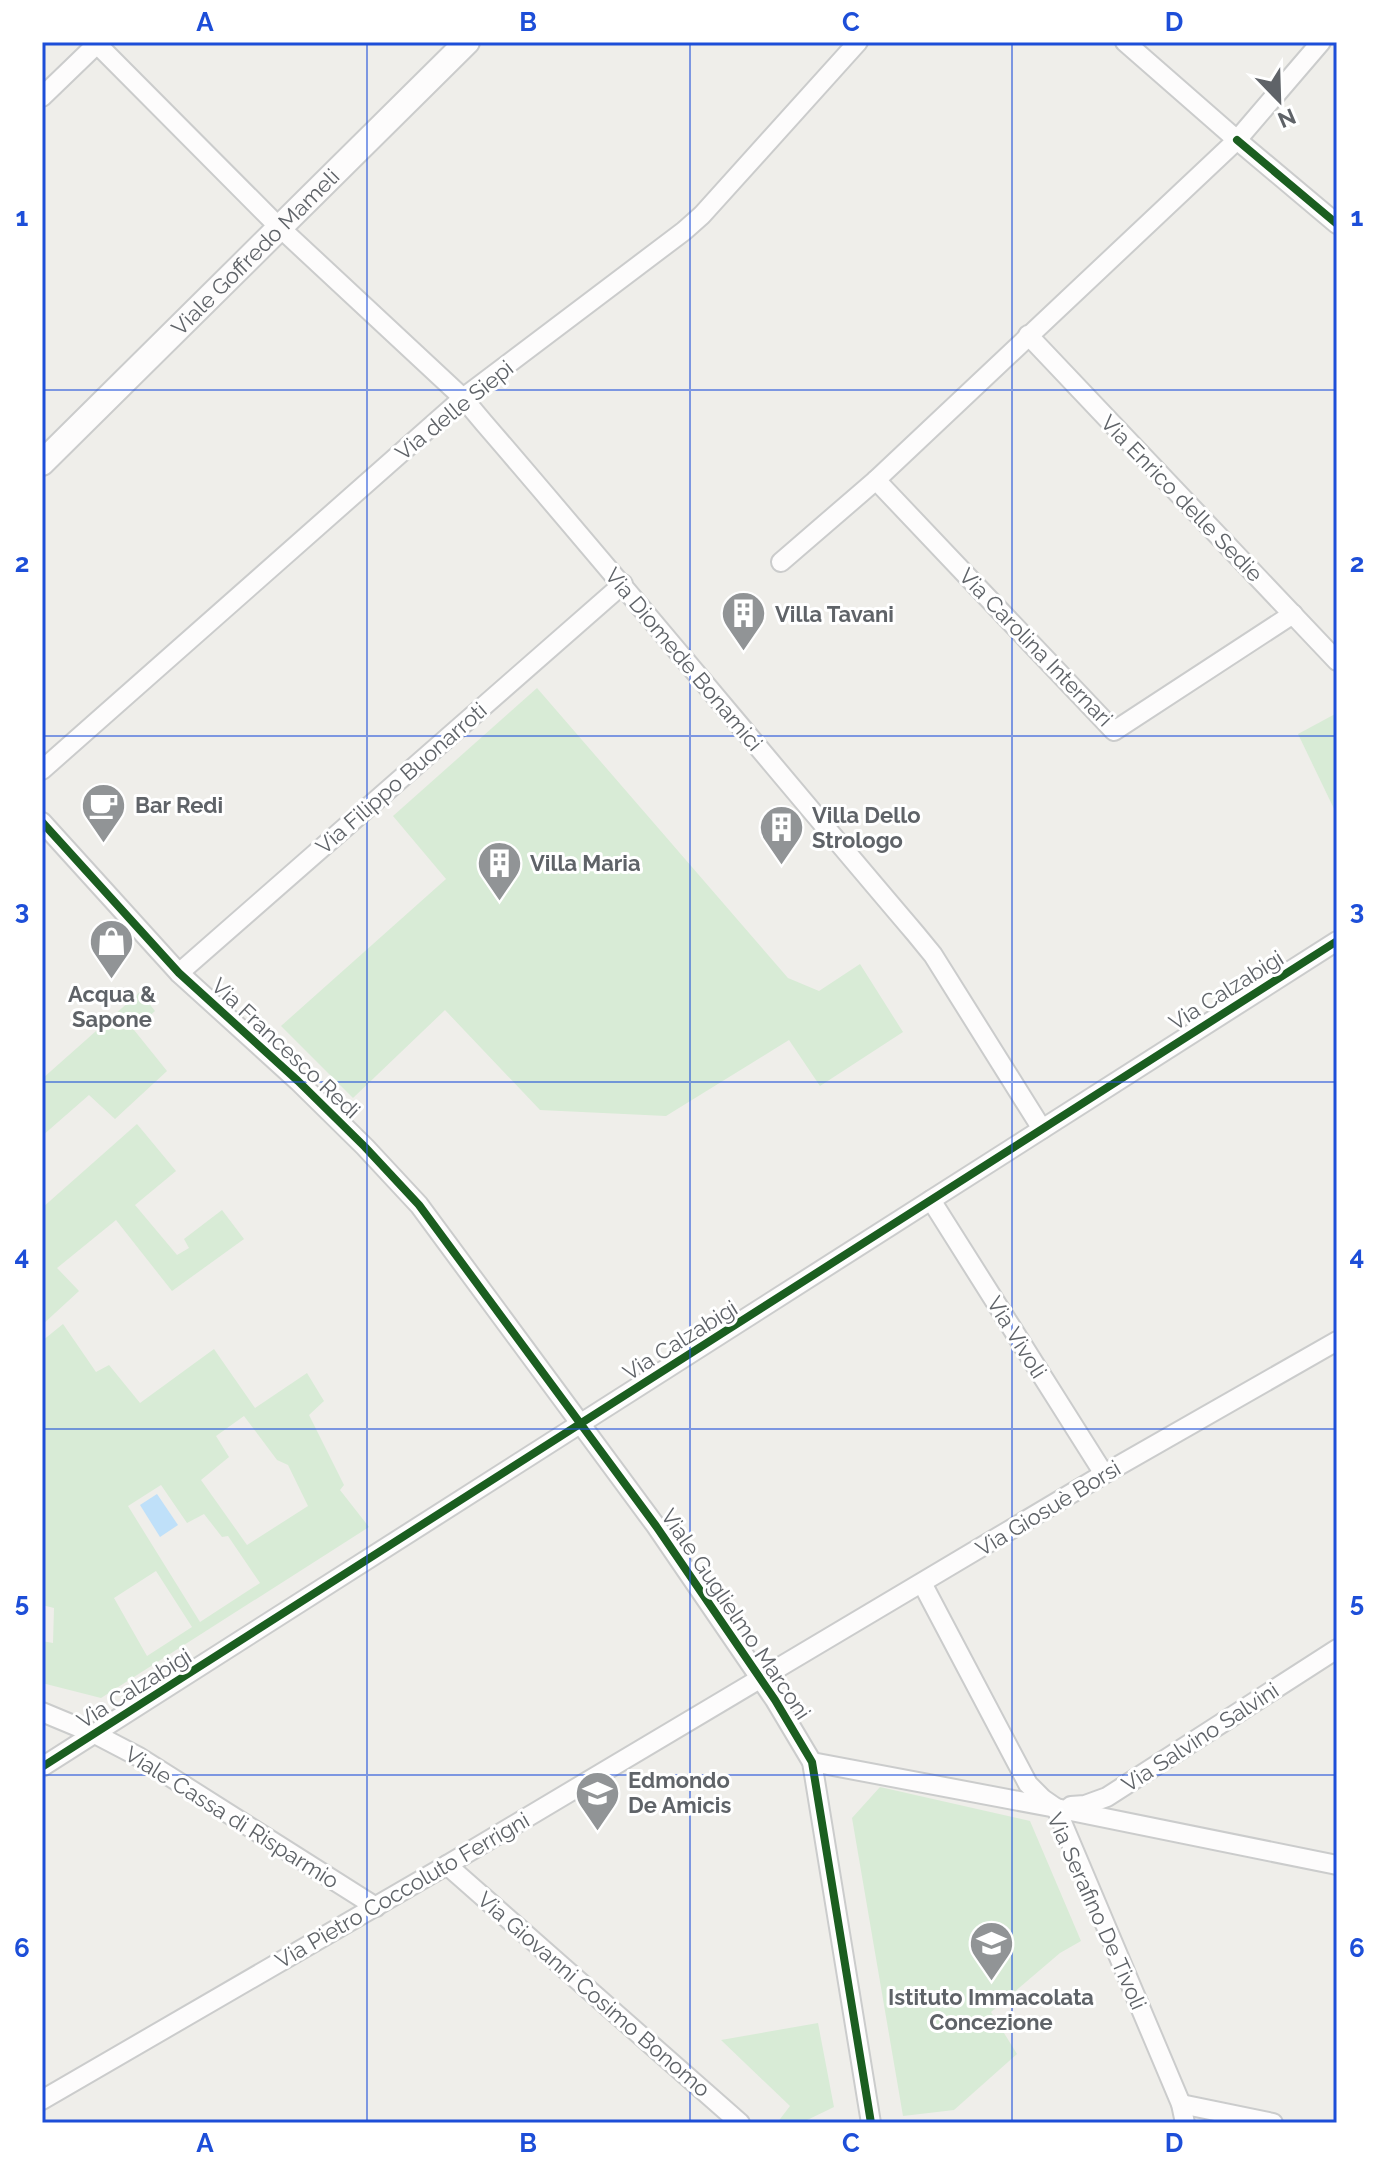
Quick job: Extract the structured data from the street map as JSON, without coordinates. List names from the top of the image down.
{
  "streets": {
    "street": [
      "Viale Goffredo Mameli",
      "Via delle Siepi",
      "Via Enrico delle Sedie",
      "Via Carolina Internari",
      "Via Diomede Bonamici",
      "Via Filippo Buonarroti",
      "Via Calzabigi",
      "Via Francesco Redi",
      "Via Vivoli",
      "Via Giosuè Borsi",
      "Viale Guglielmo Marconi",
      "Via Salvino Salvini",
      "Viale Cassa di Risparmio",
      "Via Pietro Coccoluto Ferrigni",
      "Via Serafino De Tivoli",
      "Via Giovanni Cosimo Bonomo"
    ]
  },
  "crossings": [
    ["Viale Goffredo Mameli", "Via Diomede Bonamici"],
    ["Via delle Siepi", "Via Diomede Bonamici"],
    ["Via Enrico delle Sedie", "Via Carolina Internari"],
    ["Via Diomede Bonamici", "Via Filippo Buonarroti"],
    ["Via Diomede Bonamici", "Via Calzabigi"],
    ["Via Filippo Buonarroti", "Via Francesco Redi"],
    ["Via Calzabigi", "Via Francesco Redi"],
    ["Via Calzabigi", "Via Vivoli"],
    ["Via Calzabigi", "Viale Guglielmo Marconi"],
    ["Via Calzabigi", "Viale Cassa di Risparmio"],
    ["Via Francesco Redi", "Viale Guglielmo Marconi"],
    ["Via Vivoli", "Via Giosuè Borsi"],
    ["Via Giosuè Borsi", "Viale Guglielmo Marconi"],
    ["Via Giosuè Borsi", "Via Pietro Coccoluto Ferrigni"],
    ["Via Giosuè Borsi", "Via Serafino De Tivoli"],
    ["Viale Guglielmo Marconi", "Via Pietro Coccoluto Ferrigni"],
    ["Via Salvino Salvini", "Via Serafino De Tivoli"],
    ["Viale Cassa di Risparmio", "Via Pietro Coccoluto Ferrigni"],
    ["Via Pietro Coccoluto Ferrigni", "Via Giovanni Cosimo Bonomo"]
  ],
  "places": {
    "building": ["Villa Tavani", "Villa Dello Strologo", "Villa Maria"],
    "cafe": ["Bar Redi"],
    "shop": ["Acqua & Sapone"],
    "school or university": ["Edmondo De Amicis", "Istituto Immacolata Concezione"]
  },
  "north": "bottom right",
  "grid": {
    "columns": [
      "A",
      "B",
      "C",
      "D"
    ],
    "rows": [
      "1",
      "2",
      "3",
      "4",
      "5",
      "6"
    ]
  }
}
